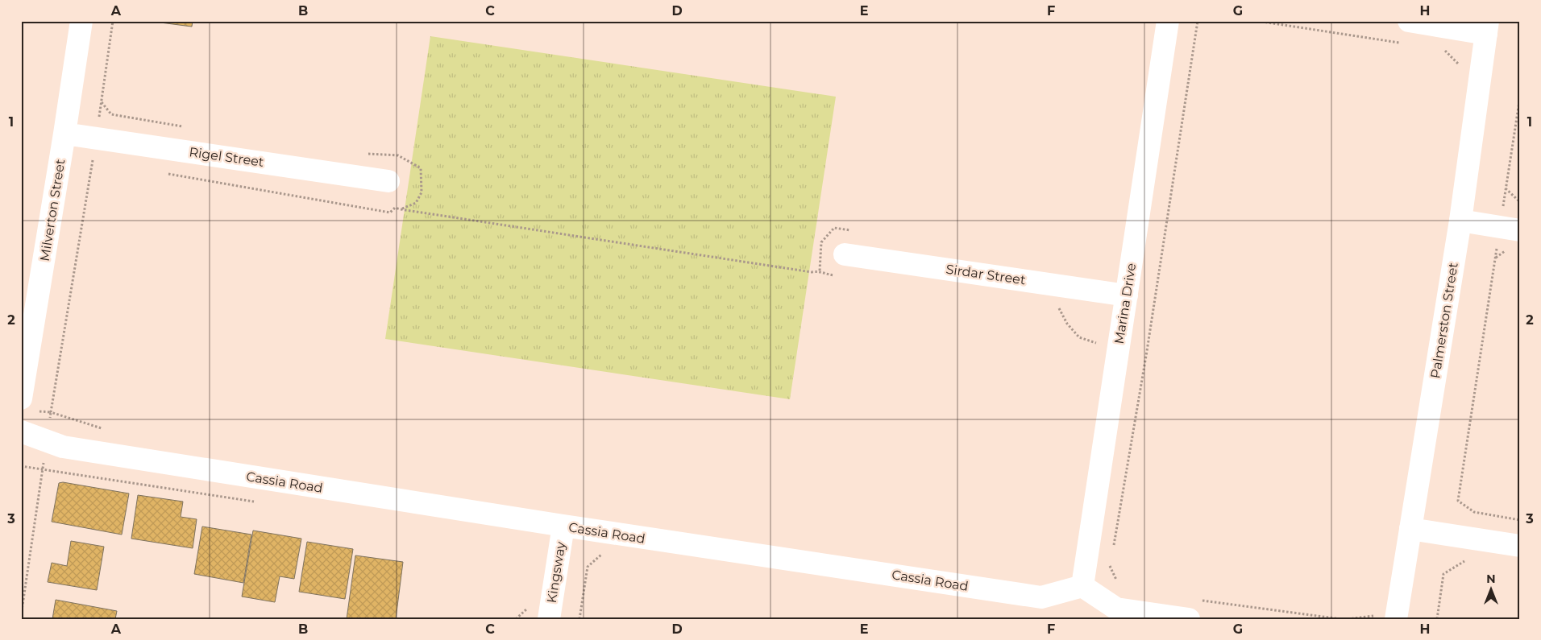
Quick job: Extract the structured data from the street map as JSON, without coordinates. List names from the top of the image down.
{
  "streets": {
    "street": [
      "Rigel Street",
      "Milverton Street",
      "Sirdar Street",
      "Marina Drive",
      "Palmerston Street",
      "Cassia Road",
      "Kingsway"
    ]
  },
  "crossings": [
    ["Rigel Street", "Milverton Street"],
    ["Sirdar Street", "Marina Drive"],
    ["Marina Drive", "Cassia Road"],
    ["Cassia Road", "Kingsway"]
  ],
  "north": "top",
  "grid": {
    "columns": [
      "A",
      "B",
      "C",
      "D",
      "E",
      "F",
      "G",
      "H"
    ],
    "rows": ["1", "2", "3"]
  }
}
